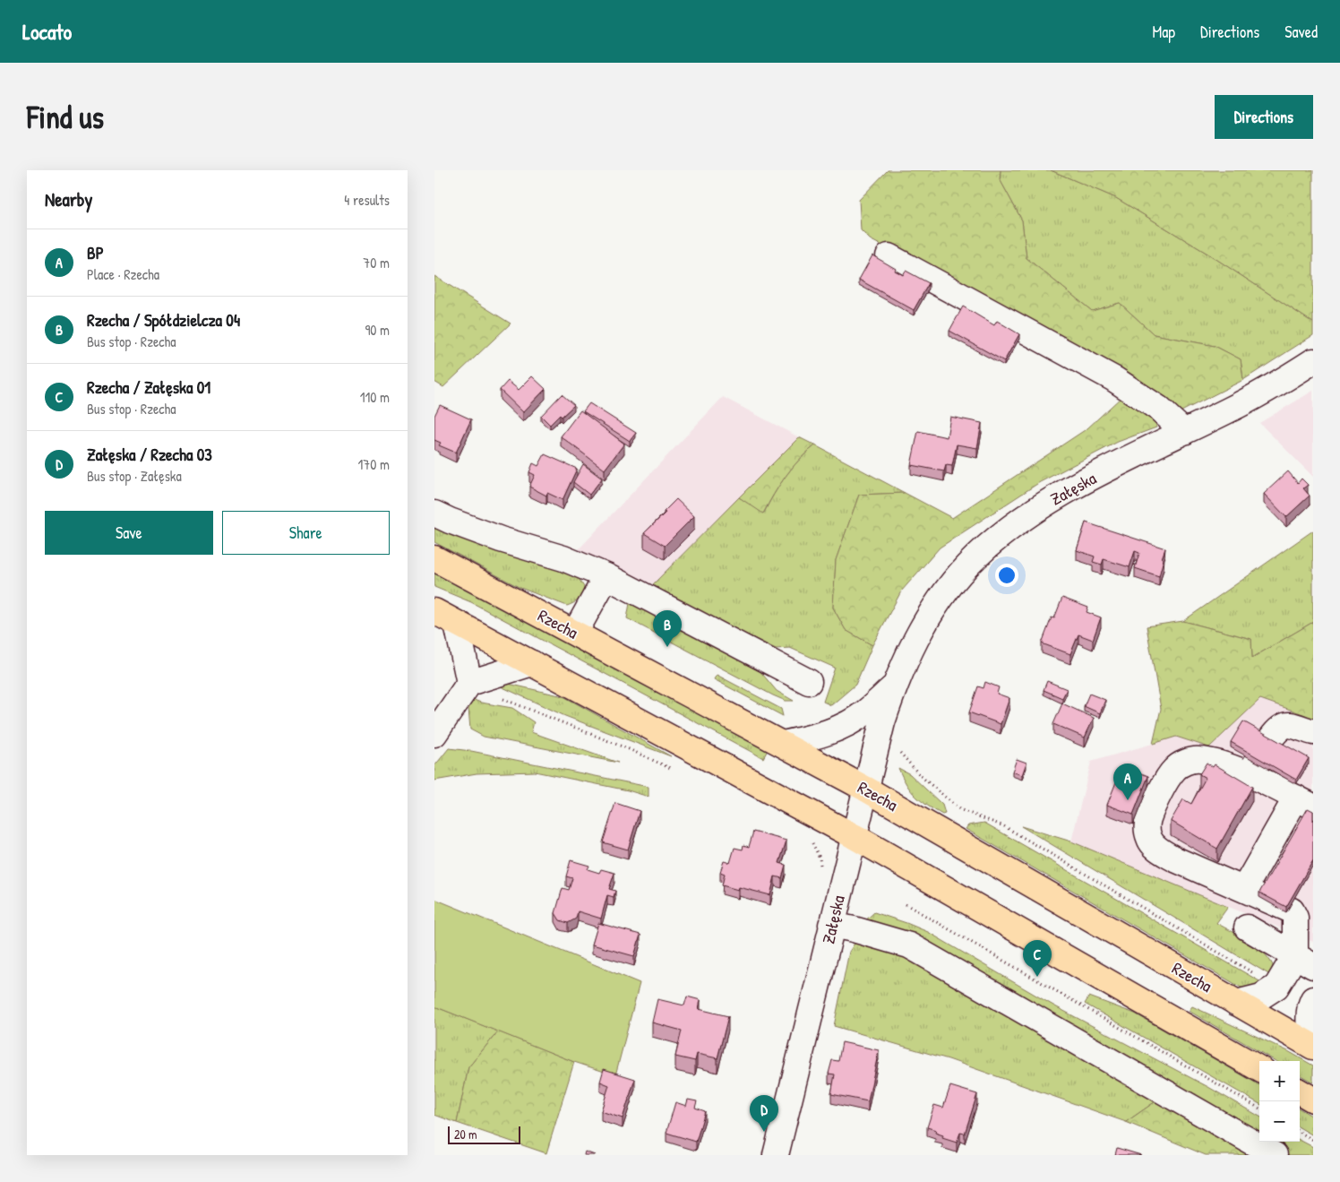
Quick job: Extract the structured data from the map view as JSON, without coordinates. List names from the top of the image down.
{
  "streets": {
    "main road": ["Rzecha"],
    "street": ["Załęska"]
  },
  "crossings": [
    ["Załęska", "Rzecha"]
  ],
  "scale_bar": "20 m",
  "page": {
    "header": "Locato",
    "nav": ["Map", "Directions", "Saved"],
    "buttons": [
      "Directions",
      ["Save", "Share"]
    ],
    "title": "Find us",
    "heading": ["Nearby", "4 results"],
    "list": [
      {
        "mark": "A",
        "name": "BP",
        "note": "Place · Rzecha",
        "value": "70 m"
      },
      {
        "mark": "B",
        "name": "Rzecha / Spółdzielcza 04",
        "note": "Bus stop · Rzecha",
        "value": "90 m"
      },
      {
        "mark": "C",
        "name": "Rzecha / Załęska 01",
        "note": "Bus stop · Rzecha",
        "value": "110 m"
      },
      {
        "mark": "D",
        "name": "Załęska / Rzecha 03",
        "note": "Bus stop · Załęska",
        "value": "170 m"
      }
    ],
    "pins": [
      "B",
      "A",
      "C",
      "D"
    ],
    "map_buttons": ["+", "−"],
    "scale": "20 m"
  }
}
